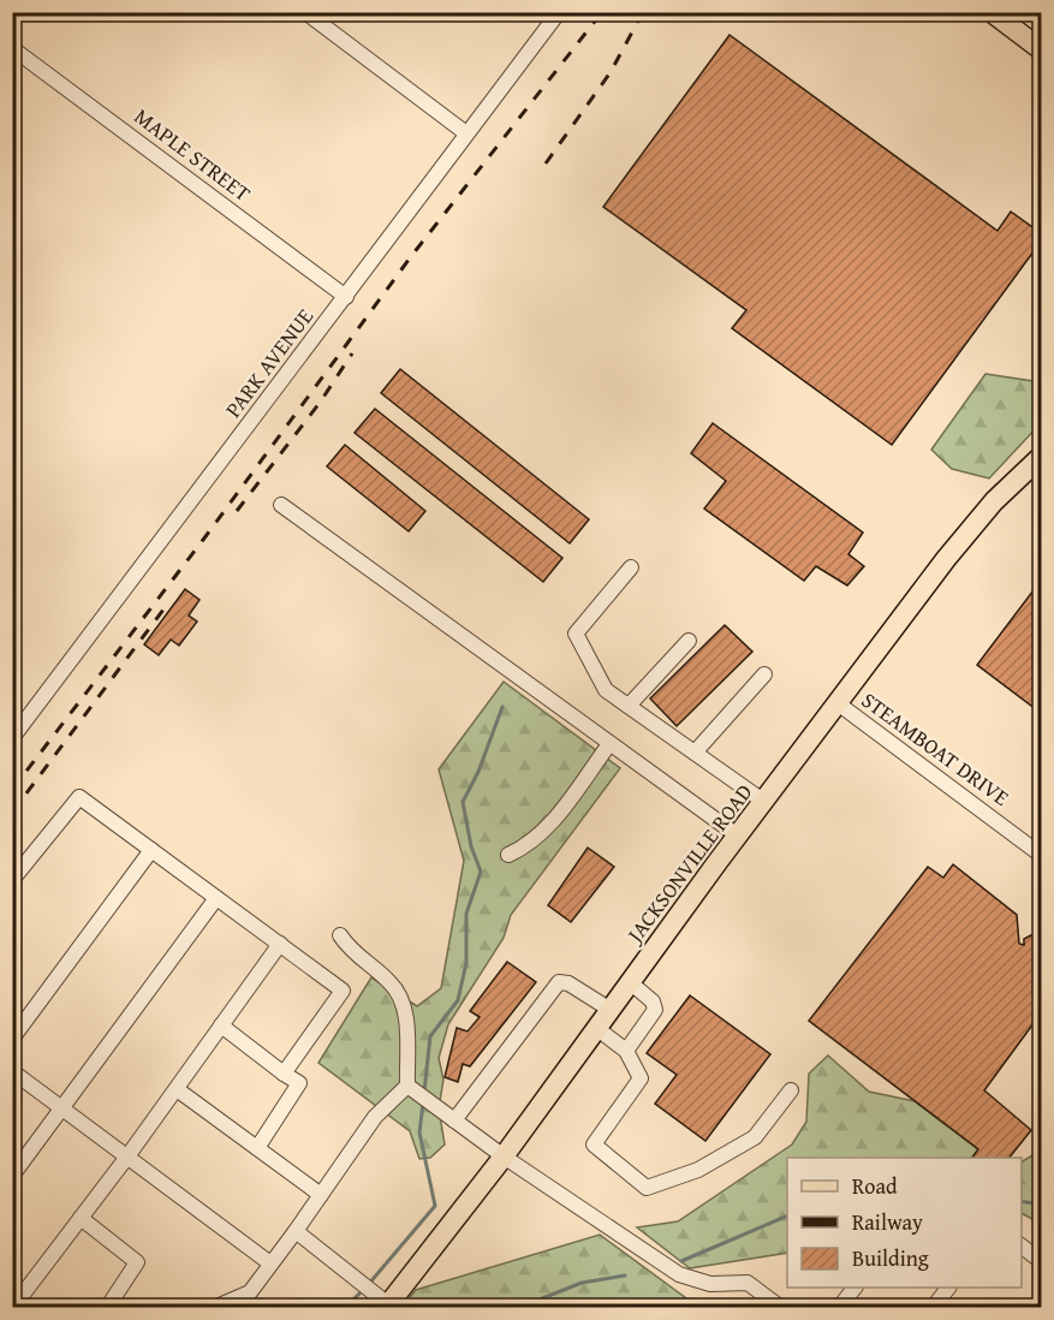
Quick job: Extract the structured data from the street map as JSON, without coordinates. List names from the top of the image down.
{
  "streets": {
    "main road": ["JACKSONVILLE ROAD"],
    "street": ["MAPLE STREET", "PARK AVENUE", "STEAMBOAT DRIVE"]
  },
  "crossings": [
    ["MAPLE STREET", "PARK AVENUE"],
    ["STEAMBOAT DRIVE", "JACKSONVILLE ROAD"]
  ],
  "legend": ["Road", "Railway", "Building"]
}
